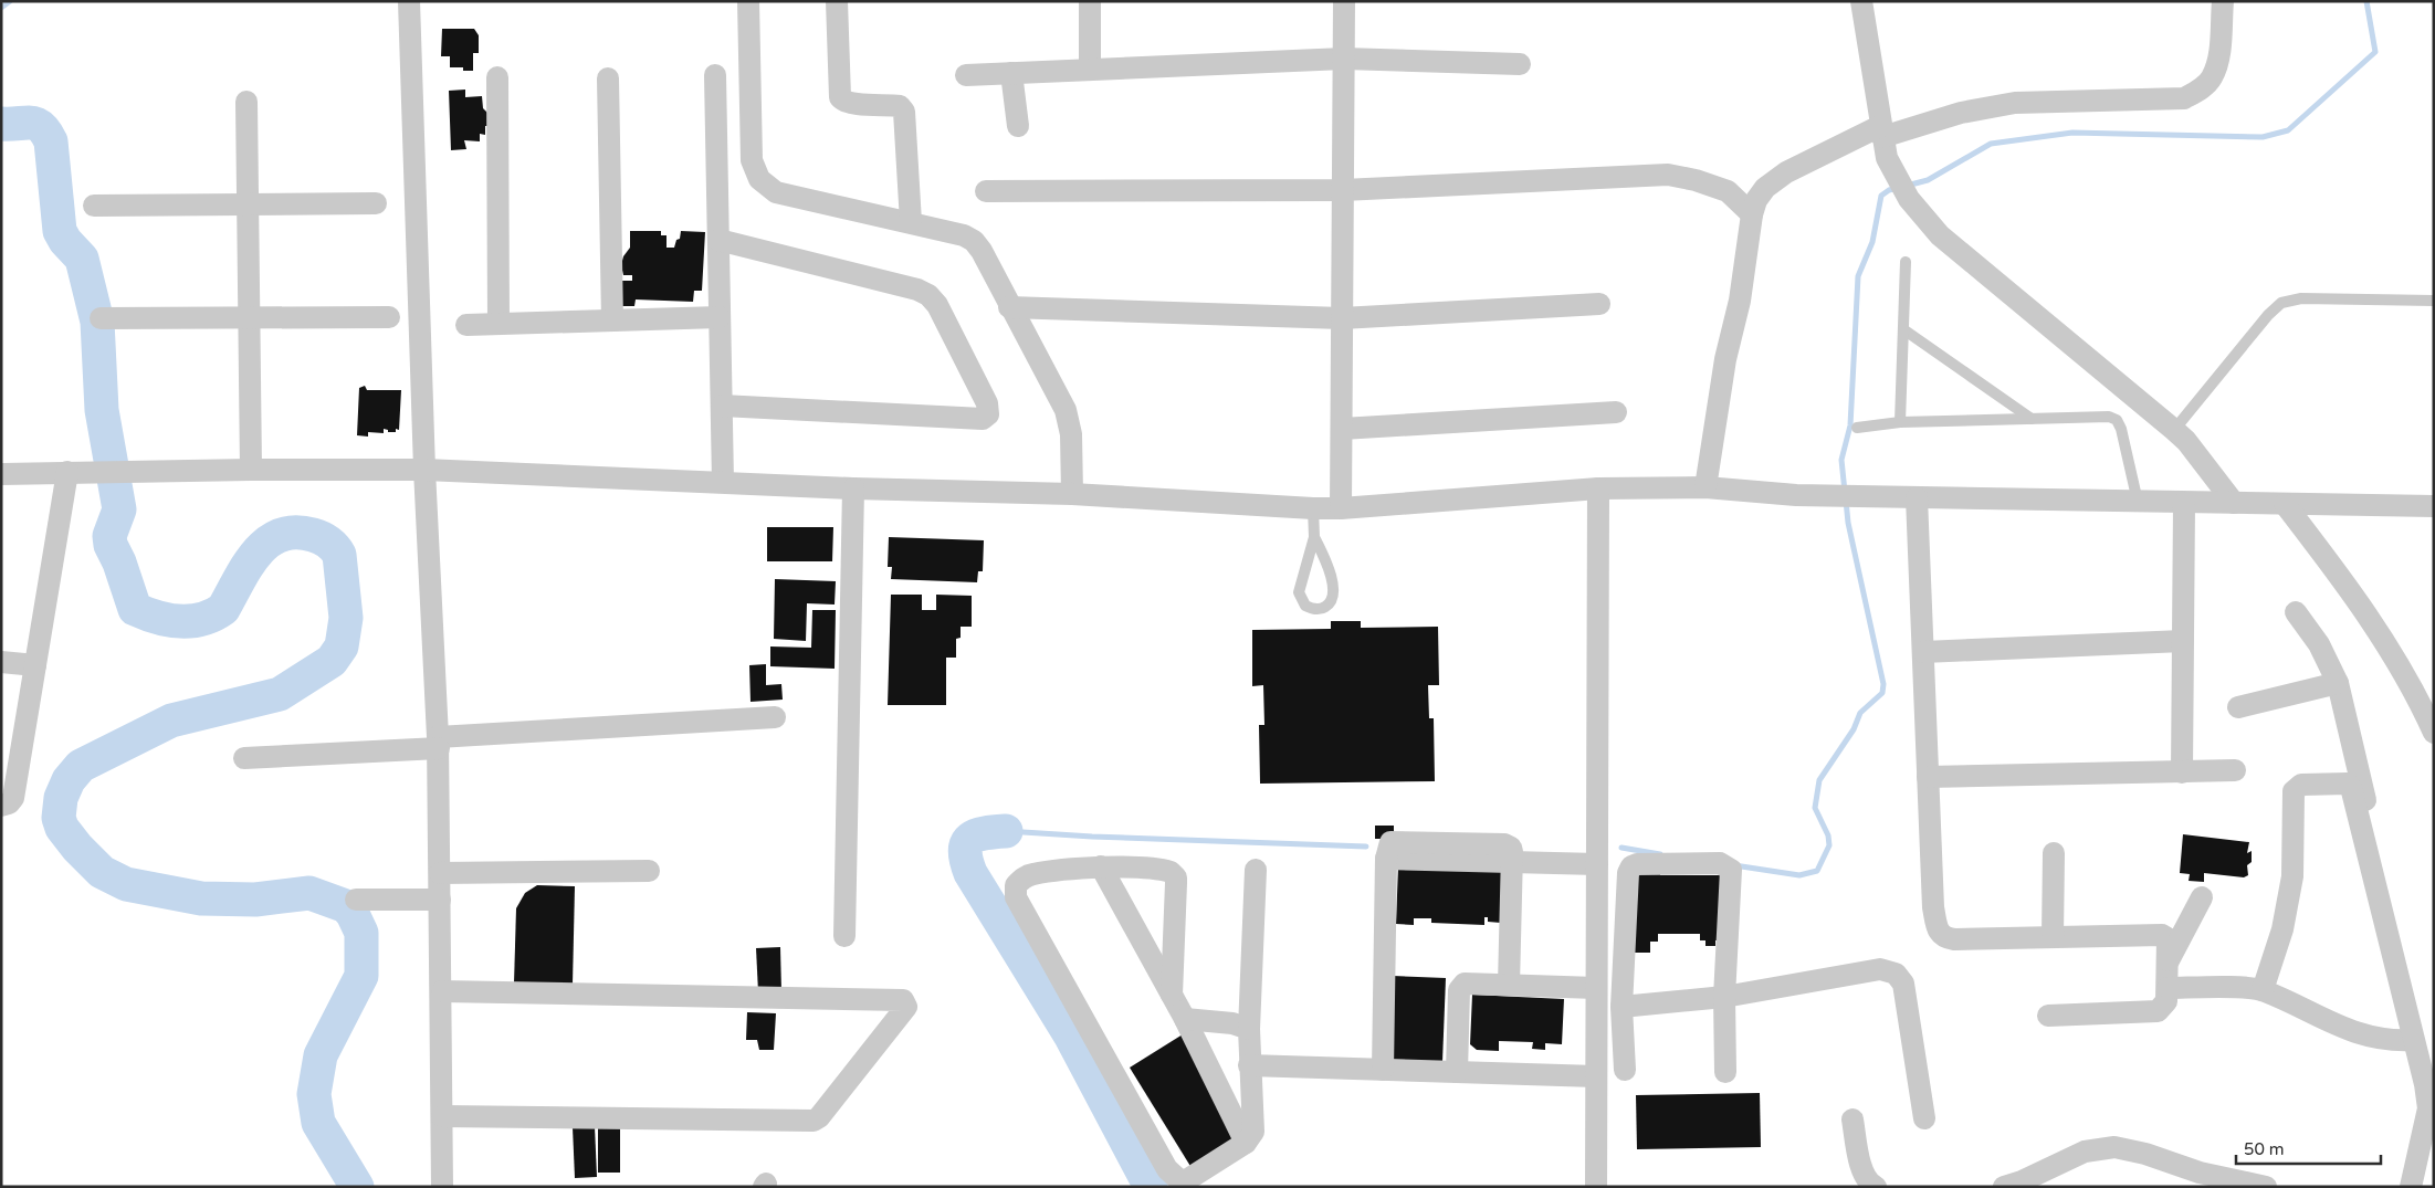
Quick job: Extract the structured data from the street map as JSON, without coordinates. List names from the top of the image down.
{
  "scale_bar": "50 m"
}
